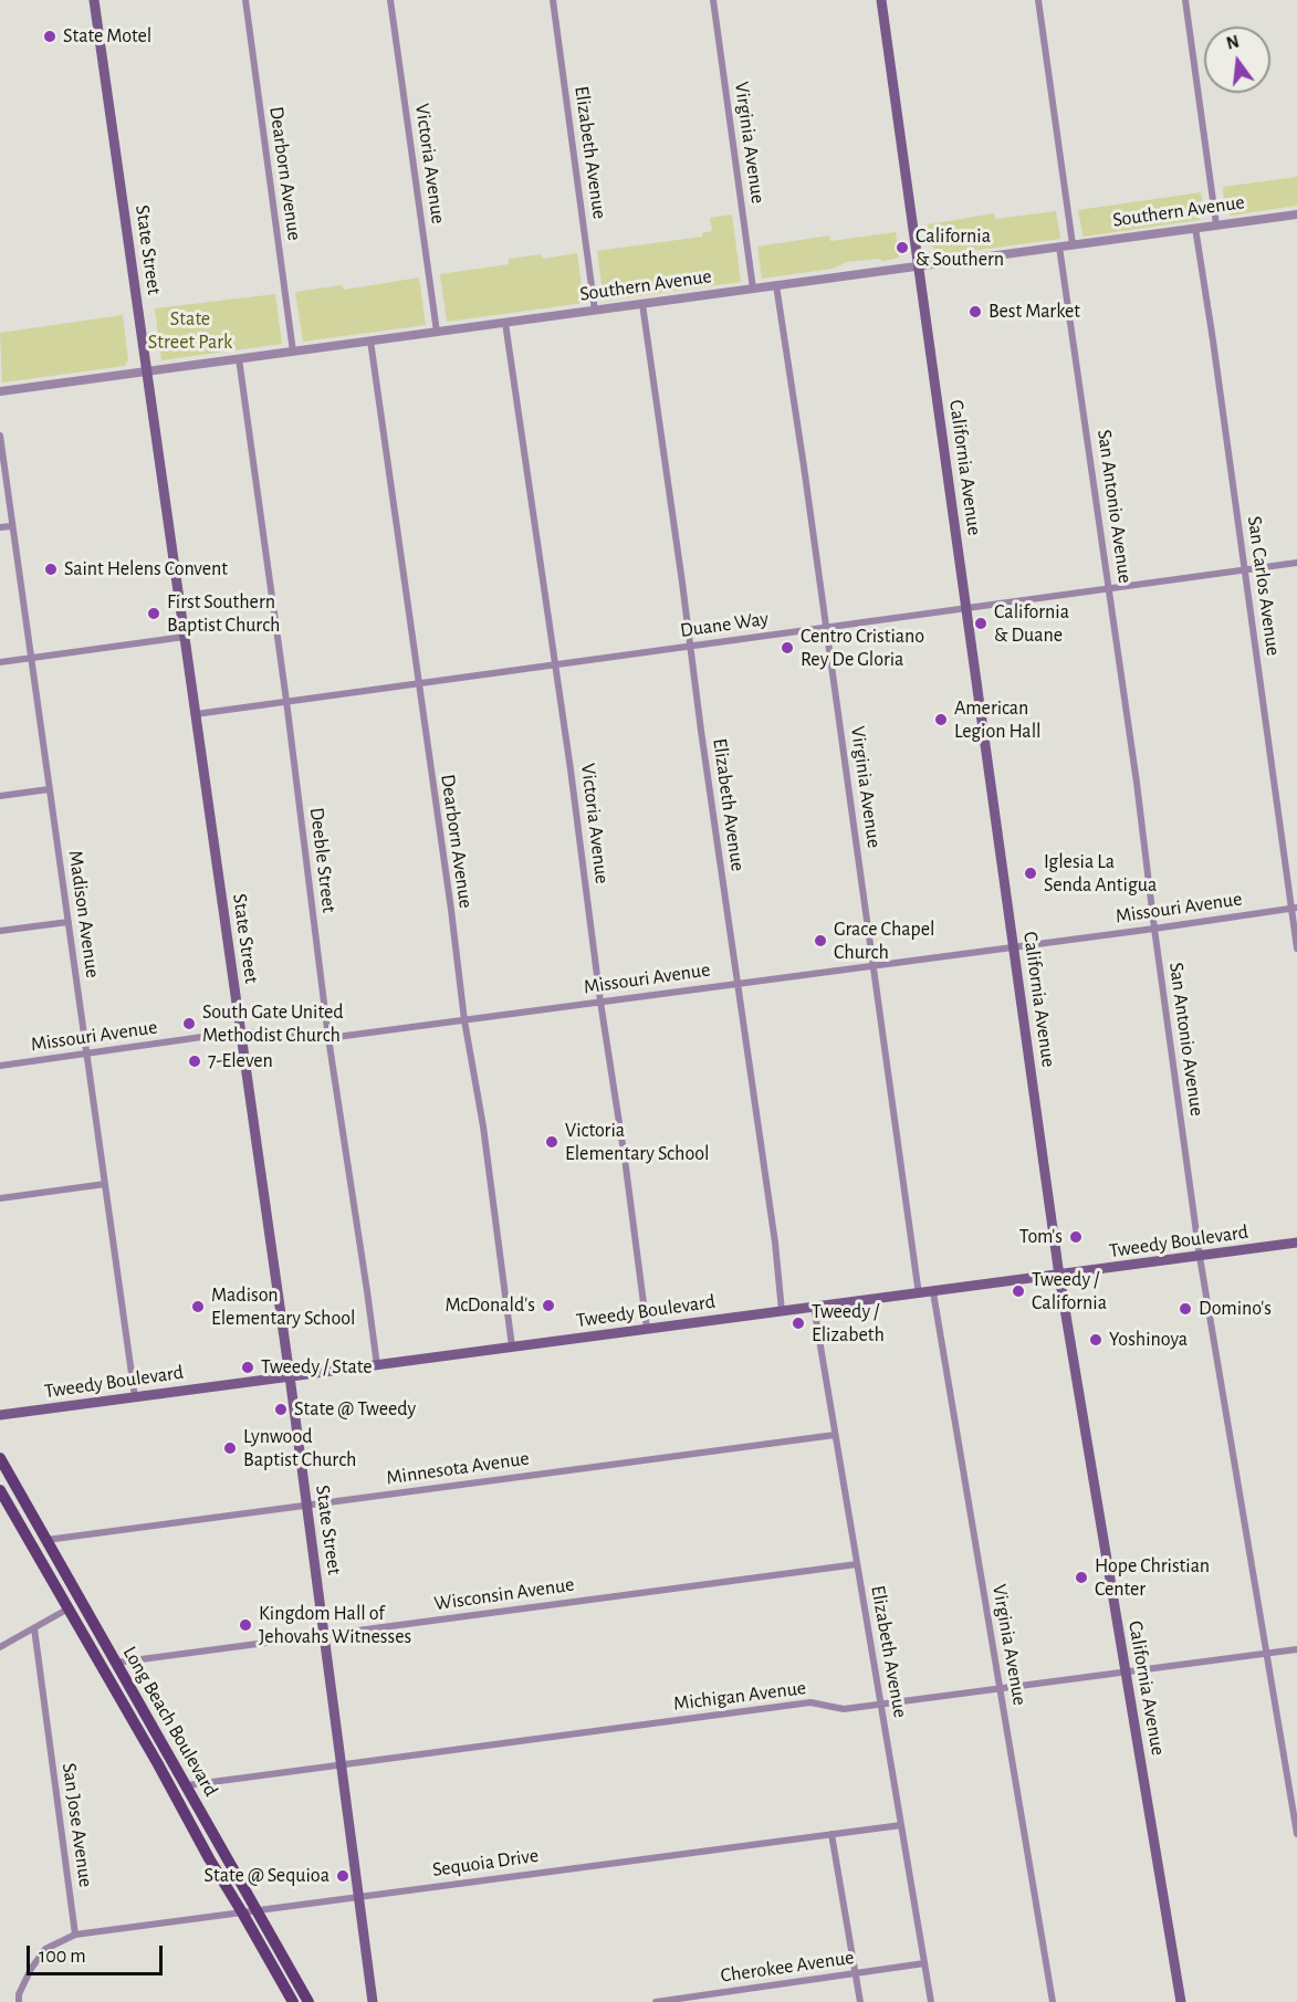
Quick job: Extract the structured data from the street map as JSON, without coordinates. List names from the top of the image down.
{
  "streets": {
    "main road": [
      "State Street",
      "California Avenue",
      "Tweedy Boulevard",
      "Long Beach Boulevard"
    ],
    "street": [
      "Virginia Avenue",
      "Elizabeth Avenue",
      "Victoria Avenue",
      "Dearborn Avenue",
      "Southern Avenue",
      "San Antonio Avenue",
      "San Carlos Avenue",
      "Duane Way",
      "Deeble Street",
      "Missouri Avenue",
      "Madison Avenue",
      "Minnesota Avenue",
      "Wisconsin Avenue",
      "Michigan Avenue",
      "San Jose Avenue",
      "Sequoia Drive",
      "Cherokee Avenue"
    ]
  },
  "crossings": [
    ["Virginia Avenue", "Southern Avenue"],
    ["Virginia Avenue", "Duane Way"],
    ["Virginia Avenue", "Missouri Avenue"],
    ["Virginia Avenue", "Tweedy Boulevard"],
    ["Virginia Avenue", "Michigan Avenue"],
    ["Elizabeth Avenue", "Southern Avenue"],
    ["Elizabeth Avenue", "Duane Way"],
    ["Elizabeth Avenue", "Missouri Avenue"],
    ["Elizabeth Avenue", "Tweedy Boulevard"],
    ["Elizabeth Avenue", "Minnesota Avenue"],
    ["Elizabeth Avenue", "Wisconsin Avenue"],
    ["Elizabeth Avenue", "Michigan Avenue"],
    ["Elizabeth Avenue", "Sequoia Drive"],
    ["Elizabeth Avenue", "Cherokee Avenue"],
    ["Victoria Avenue", "Southern Avenue"],
    ["Victoria Avenue", "Duane Way"],
    ["Victoria Avenue", "Missouri Avenue"],
    ["Victoria Avenue", "Tweedy Boulevard"],
    ["Dearborn Avenue", "Southern Avenue"],
    ["Dearborn Avenue", "Duane Way"],
    ["Dearborn Avenue", "Missouri Avenue"],
    ["Dearborn Avenue", "Tweedy Boulevard"],
    ["Southern Avenue", "State Street"],
    ["Southern Avenue", "California Avenue"],
    ["Southern Avenue", "San Antonio Avenue"],
    ["Southern Avenue", "San Carlos Avenue"],
    ["Southern Avenue", "Deeble Street"],
    ["State Street", "Duane Way"],
    ["State Street", "Missouri Avenue"],
    ["State Street", "Tweedy Boulevard"],
    ["State Street", "Minnesota Avenue"],
    ["State Street", "Wisconsin Avenue"],
    ["State Street", "Michigan Avenue"],
    ["State Street", "Sequoia Drive"],
    ["California Avenue", "Duane Way"],
    ["California Avenue", "Missouri Avenue"],
    ["California Avenue", "Tweedy Boulevard"],
    ["California Avenue", "Michigan Avenue"],
    ["San Antonio Avenue", "Duane Way"],
    ["San Antonio Avenue", "Missouri Avenue"],
    ["San Antonio Avenue", "Tweedy Boulevard"],
    ["San Antonio Avenue", "Michigan Avenue"],
    ["San Carlos Avenue", "Duane Way"],
    ["San Carlos Avenue", "Missouri Avenue"],
    ["Duane Way", "Deeble Street"],
    ["Deeble Street", "Missouri Avenue"],
    ["Deeble Street", "Tweedy Boulevard"],
    ["Missouri Avenue", "Madison Avenue"],
    ["Madison Avenue", "Tweedy Boulevard"],
    ["Minnesota Avenue", "Long Beach Boulevard"],
    ["Wisconsin Avenue", "Long Beach Boulevard"],
    ["Michigan Avenue", "Long Beach Boulevard"],
    ["Long Beach Boulevard", "Sequoia Drive"],
    ["San Jose Avenue", "Sequoia Drive"]
  ],
  "parks": ["State Street Park"],
  "places": [
    "State Motel",
    "California & Southern",
    "Best Market",
    "Saint Helens Convent",
    "First Southern Baptist Church",
    "California & Duane",
    "Centro Cristiano Rey De Gloria",
    "American Legion Hall",
    "Iglesia La Senda Antigua",
    "Grace Chapel Church",
    "South Gate United Methodist Church",
    "7-Eleven",
    "Victoria Elementary School",
    "Tom's",
    "Tweedy / California",
    "McDonald's",
    "Madison Elementary School",
    "Domino's",
    "Tweedy / Elizabeth",
    "Yoshinoya",
    "Tweedy / State",
    "State @ Tweedy",
    "Lynwood Baptist Church",
    "Hope Christian Center",
    "Kingdom Hall of Jehovahs Witnesses",
    "State @ Sequioa"
  ],
  "scale_bar": "100 m",
  "north": "top"
}
